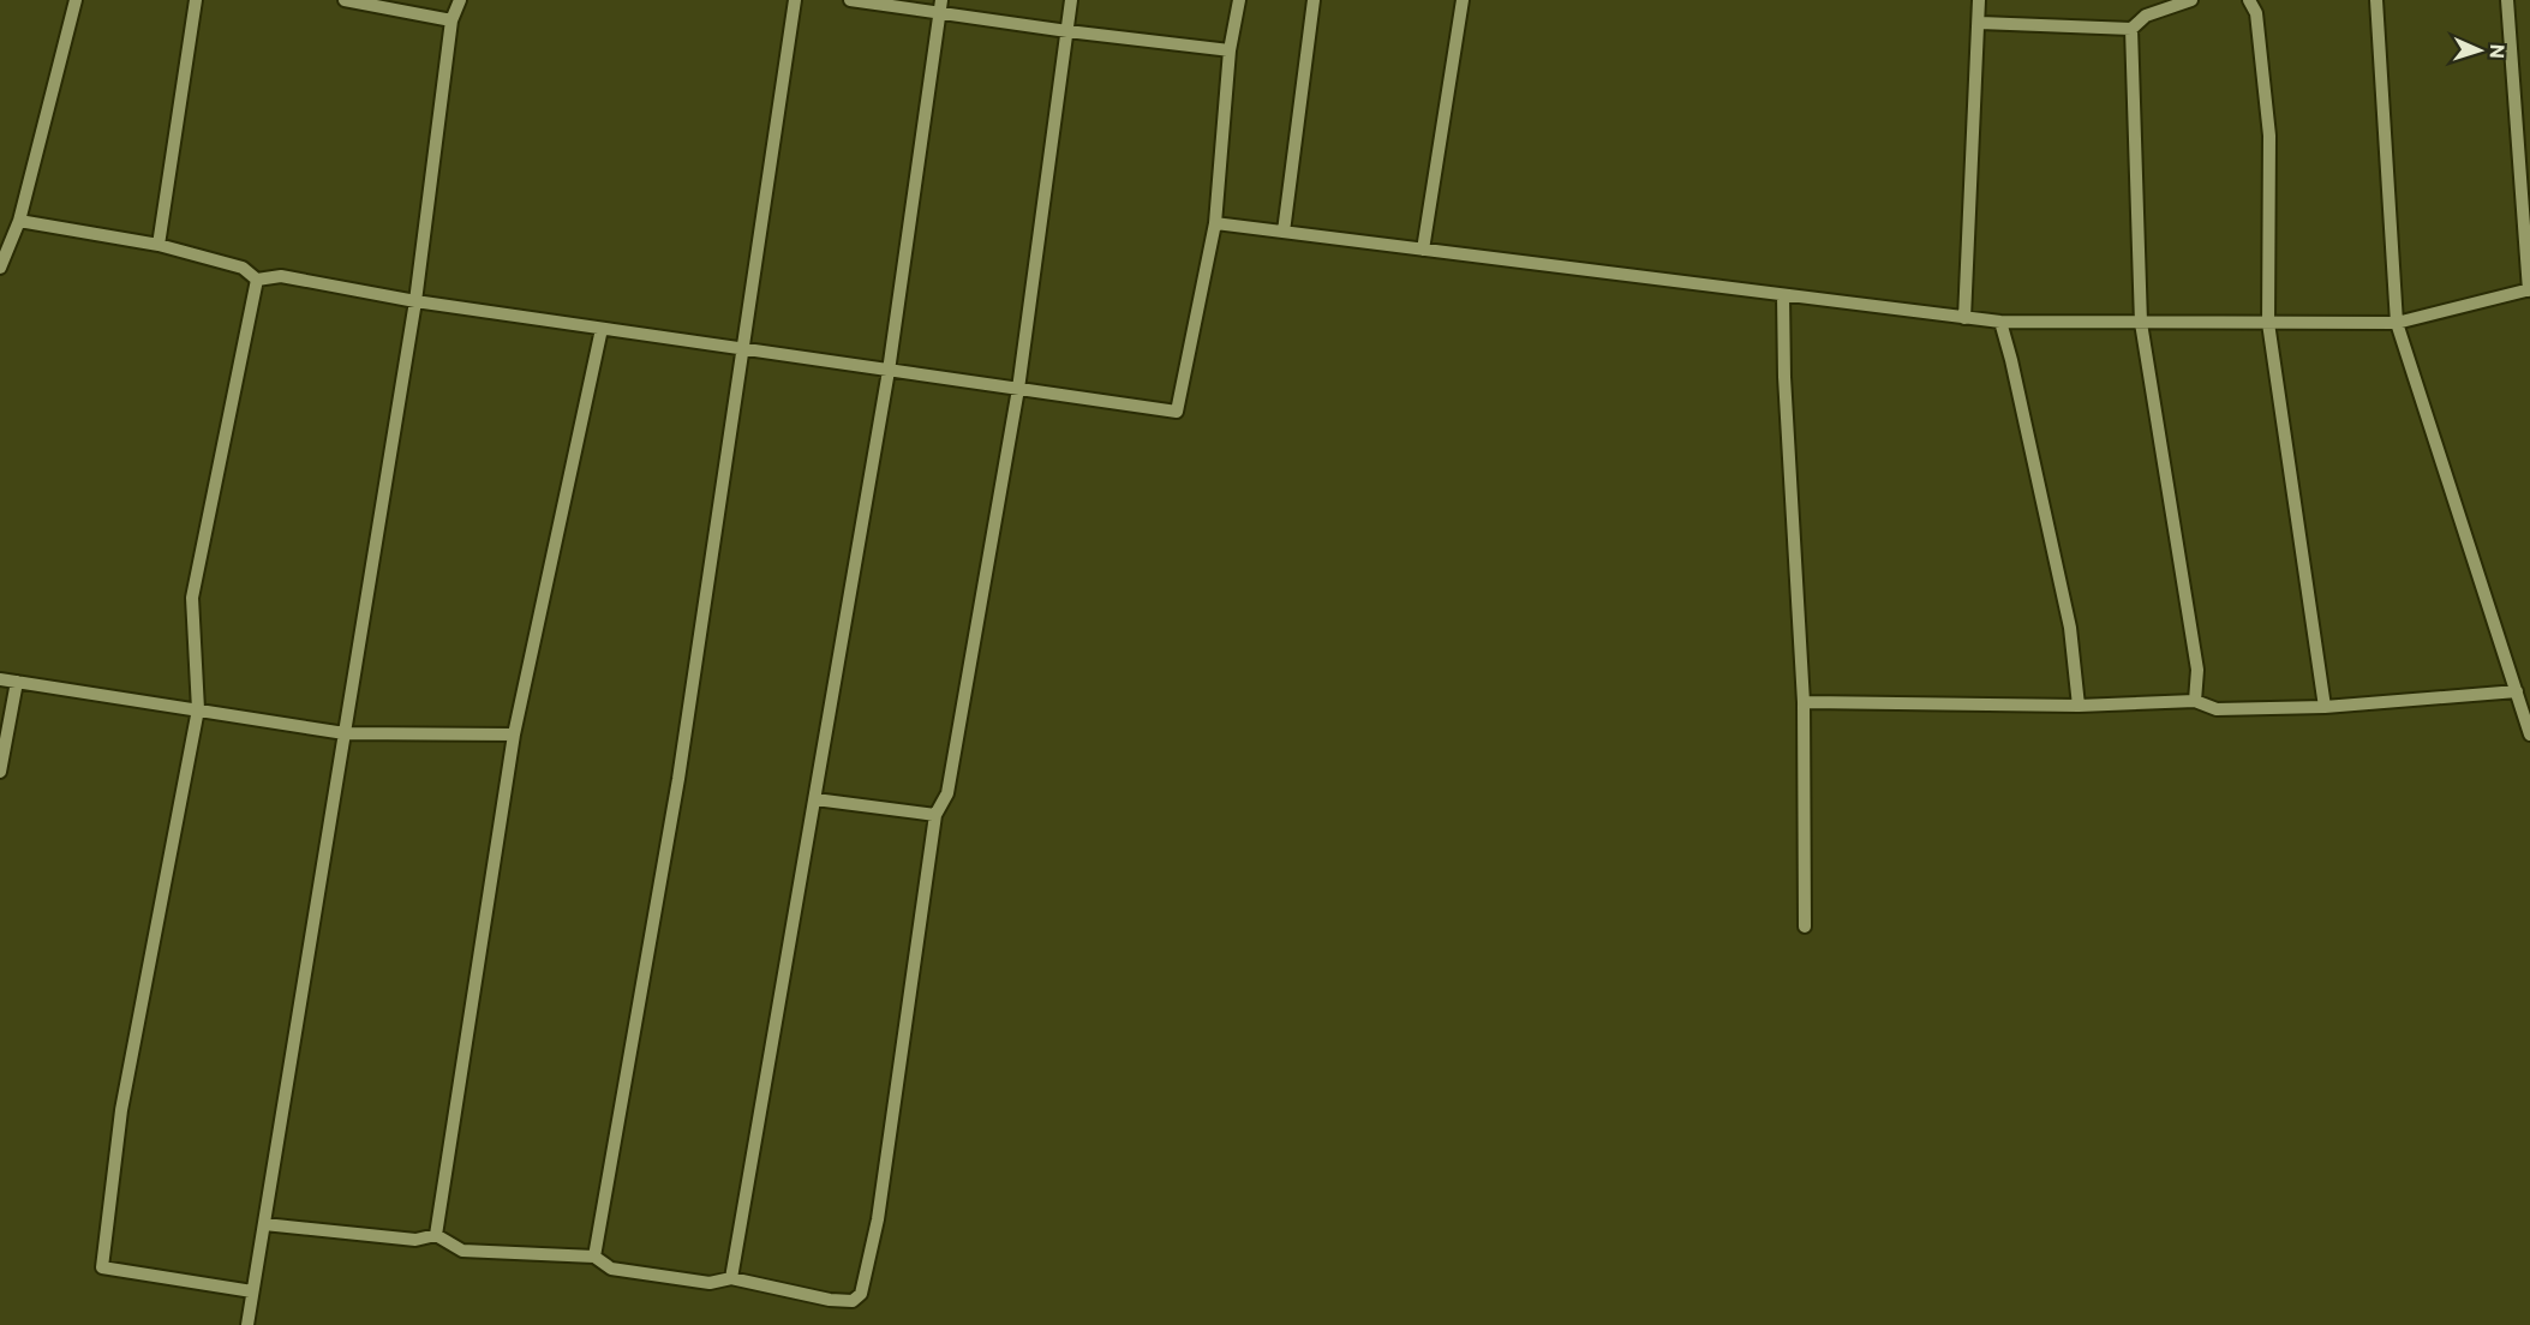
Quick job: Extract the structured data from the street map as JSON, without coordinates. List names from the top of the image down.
{
  "north": "right"
}
